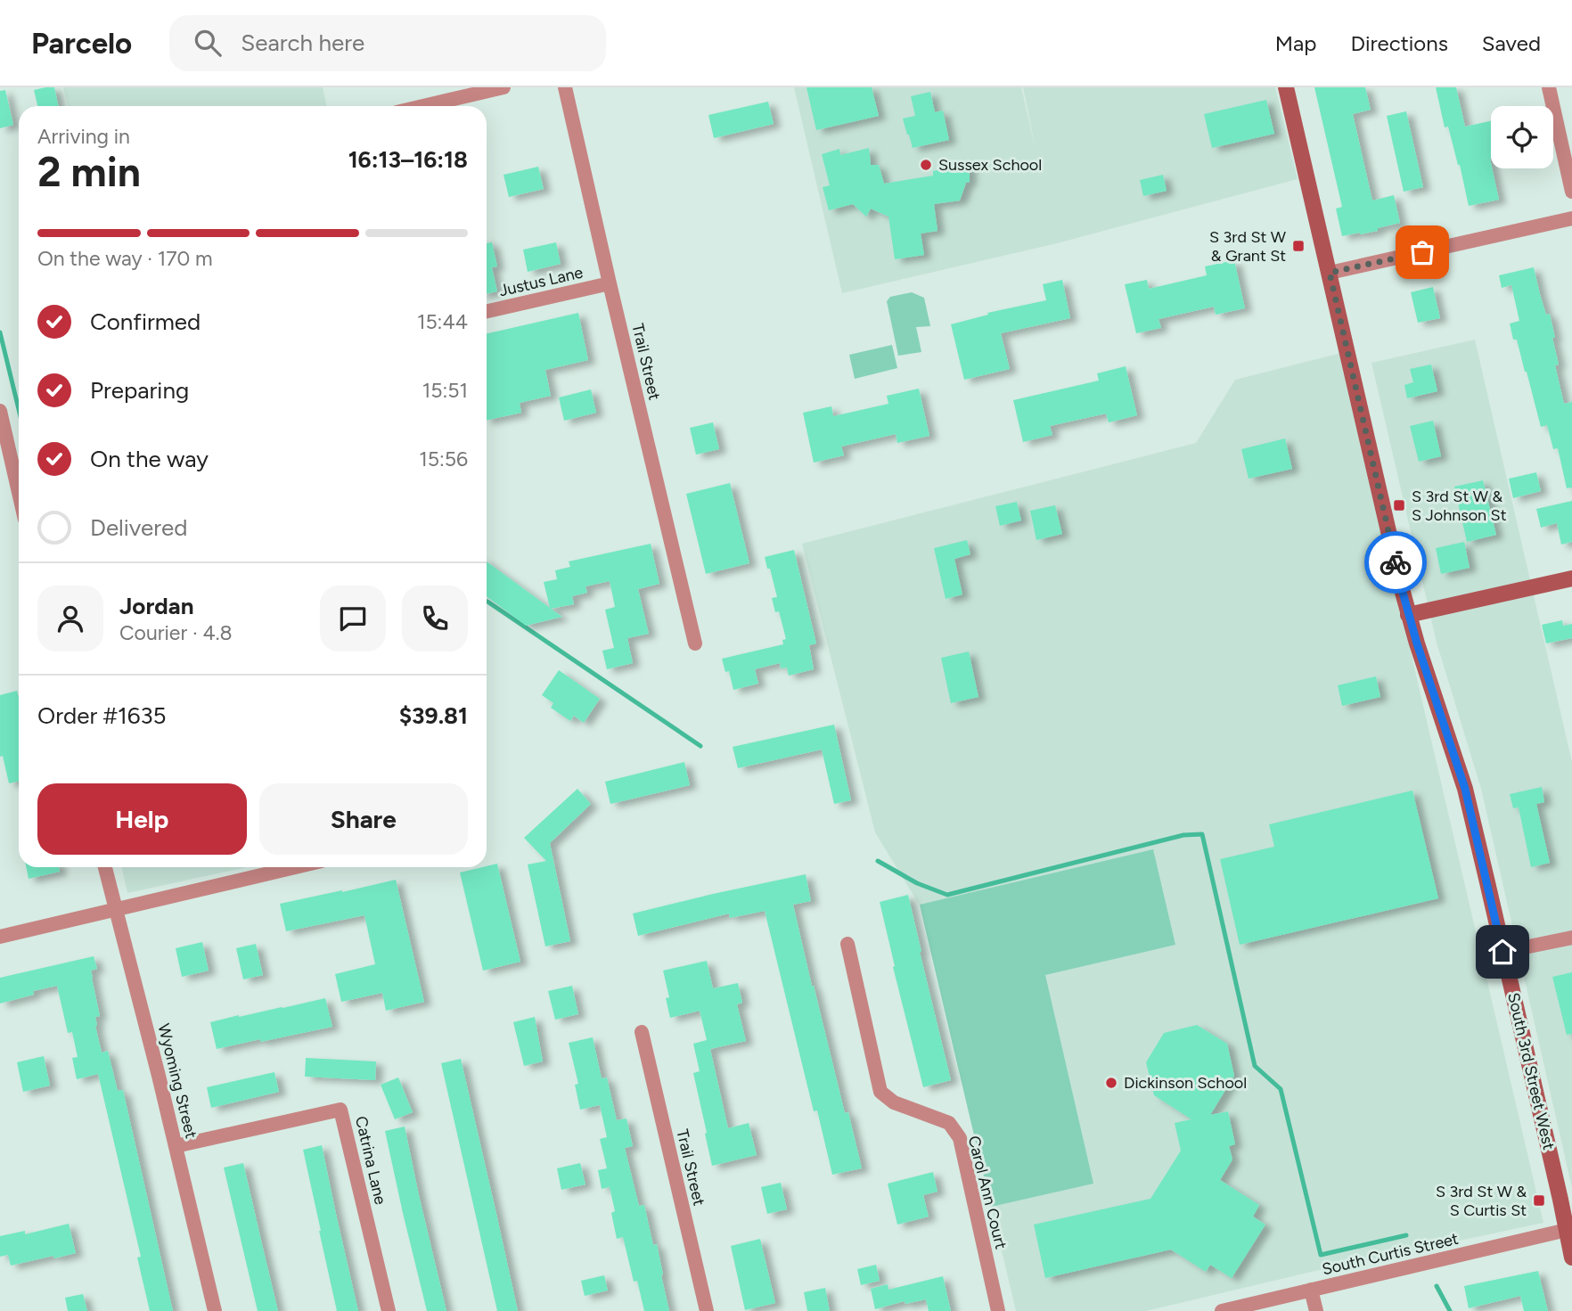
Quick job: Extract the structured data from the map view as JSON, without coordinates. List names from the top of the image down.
{
  "streets": {
    "main road": ["South 3rd Street West"],
    "street": [
      "Justus Lane",
      "Trail Street",
      "Wyoming Street",
      "Catrina Lane",
      "Carol Ann Court",
      "South Curtis Street"
    ]
  },
  "crossings": [
    ["Justus Lane", "Trail Street"],
    ["South 3rd Street West", "South Curtis Street"],
    ["Wyoming Street", "Catrina Lane"]
  ],
  "places": {
    "other": ["Sussex School", "Dickinson School"],
    "transit": ["S 3rd St W & Grant St", "S 3rd St W & S Johnson St", "S 3rd St W & S Curtis St"]
  },
  "page": {
    "header": "Parcelo",
    "search": "Search here",
    "nav": ["Map", "Directions", "Saved"],
    "heading": ["2 min", "Arriving in", "16:13–16:18"],
    "panel": [
      "Jordan",
      "Courier · 4.8",
      "Order #1635",
      "$39.81"
    ],
    "bar": "On the way · 170 m",
    "list": [
      ["Confirmed", "15:44"],
      ["Preparing", "15:51"],
      ["On the way", "15:56"],
      "Delivered"
    ],
    "buttons": ["Help", "Share"]
  }
}
